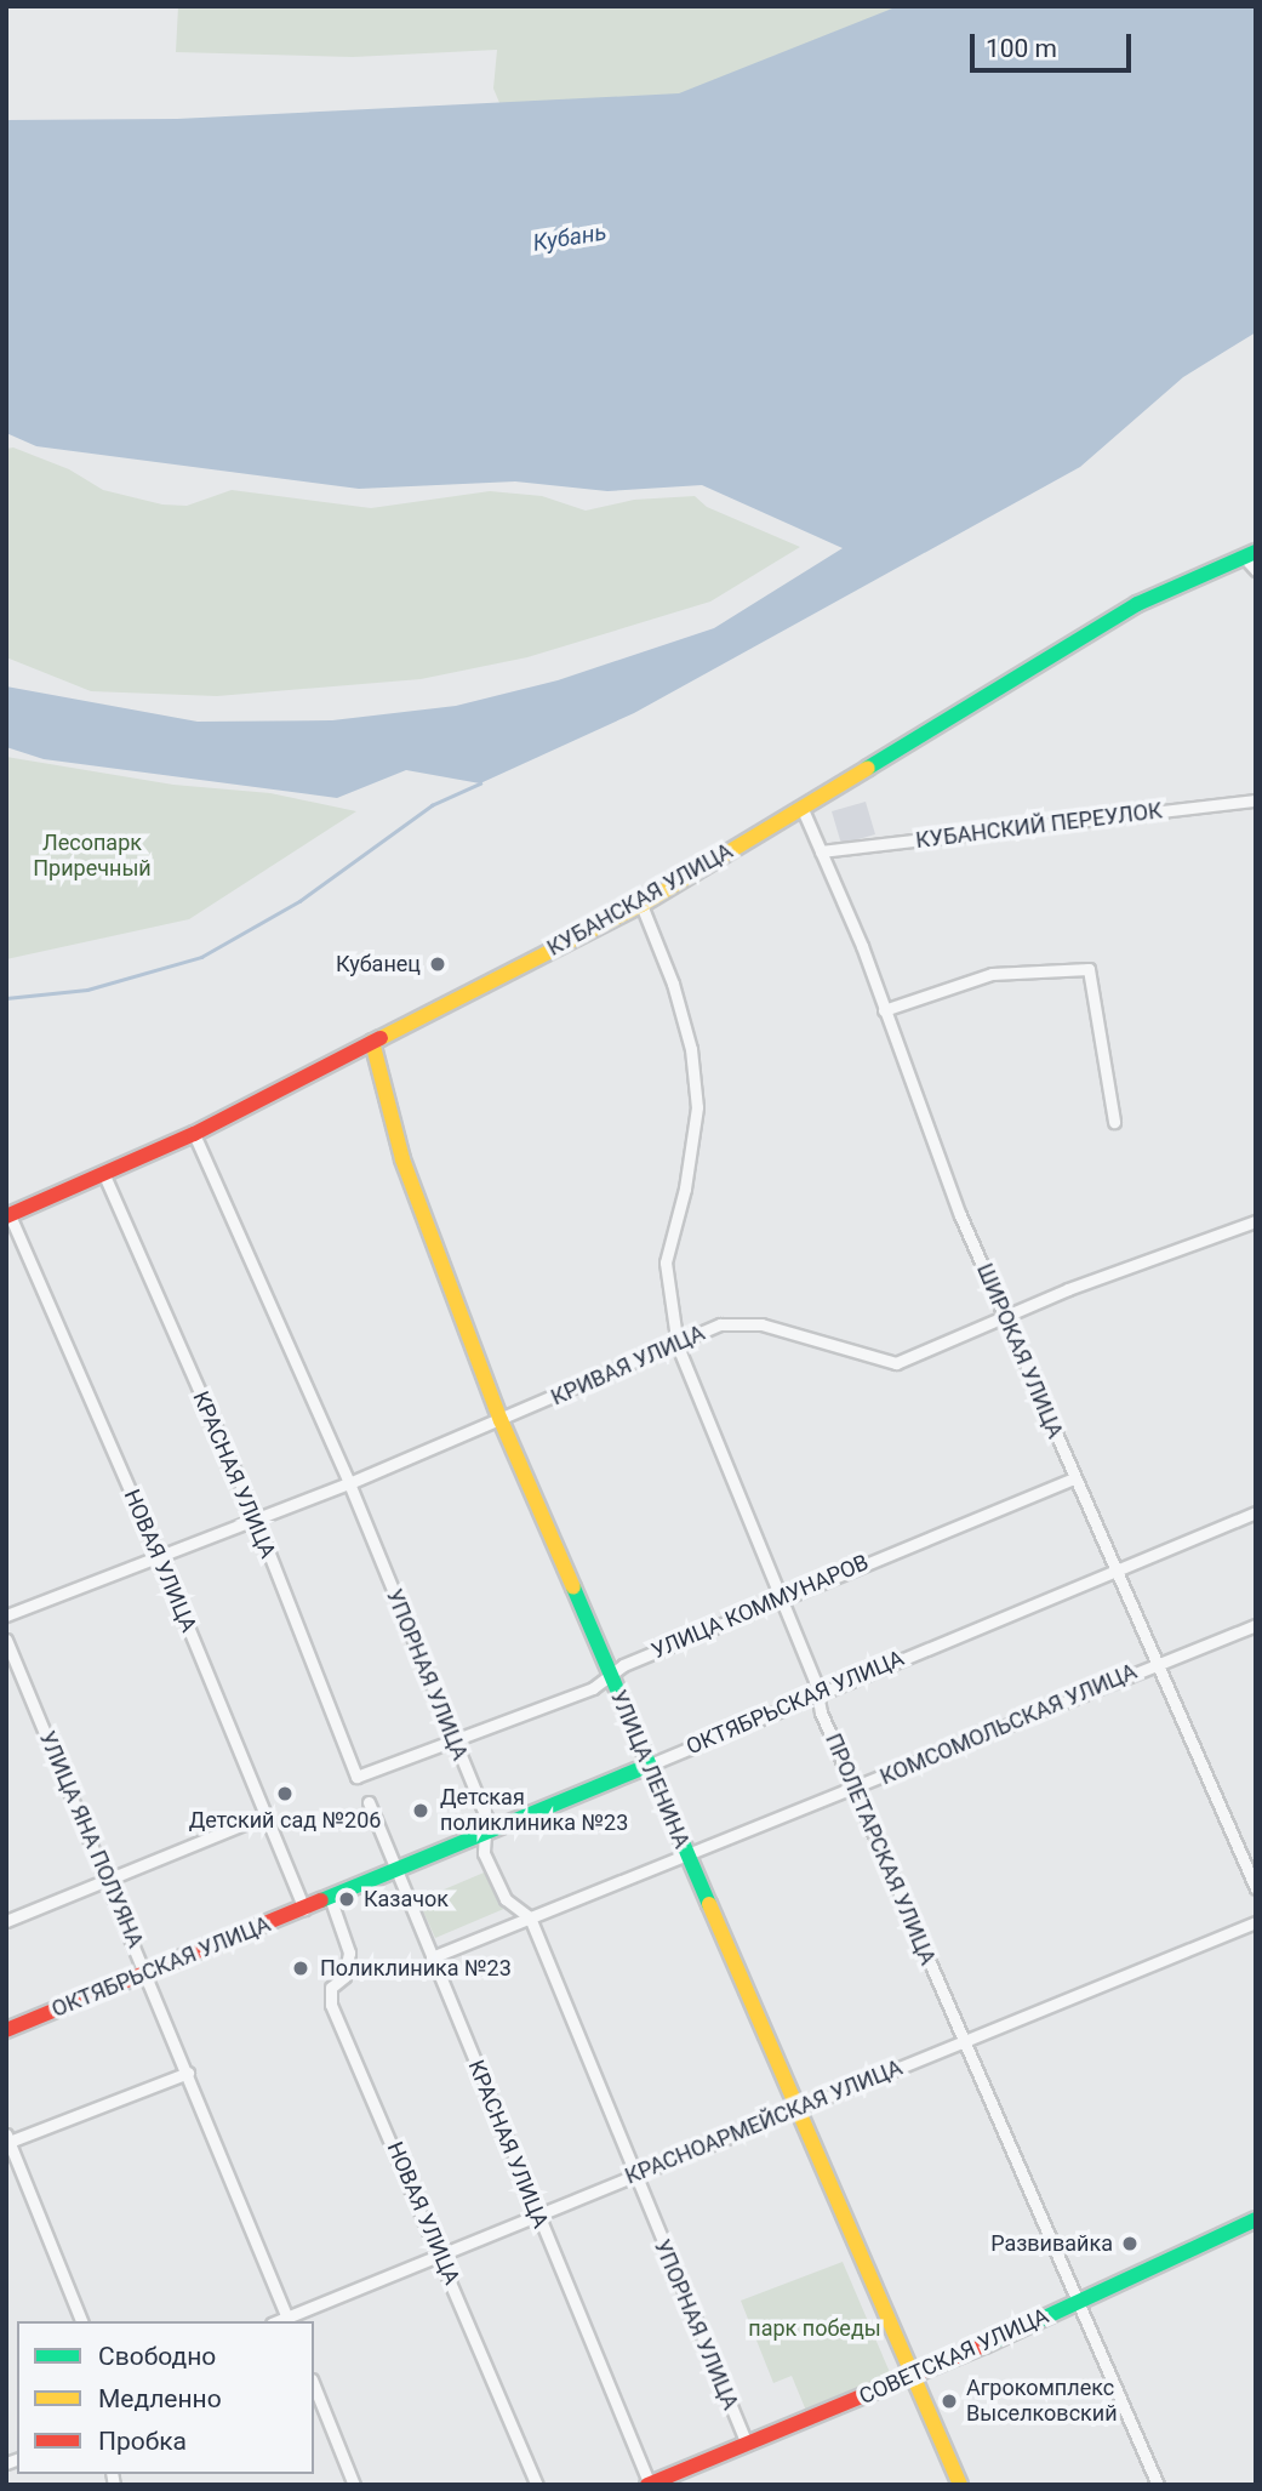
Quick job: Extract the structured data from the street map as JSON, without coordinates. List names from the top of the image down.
{
  "streets": {
    "street": [
      "КУБАНСКИЙ ПЕРЕУЛОК",
      "КУБАНСКАЯ УЛИЦА",
      "ШИРОКАЯ УЛИЦА",
      "КРИВАЯ УЛИЦА",
      "КРАСНАЯ УЛИЦА",
      "НОВАЯ УЛИЦА",
      "УЛИЦА КОММУНАРОВ",
      "УПОРНАЯ УЛИЦА",
      "ОКТЯБРЬСКАЯ УЛИЦА",
      "КОМСОМОЛЬСКАЯ УЛИЦА",
      "УЛИЦА ЛЕНИНА",
      "УЛИЦА ЯНА ПОЛУЯНА",
      "ПРОЛЕТАРСКАЯ УЛИЦА",
      "КРАСНОАРМЕЙСКАЯ УЛИЦА",
      "СОВЕТСКАЯ УЛИЦА"
    ]
  },
  "crossings": [
    ["КУБАНСКИЙ ПЕРЕУЛОК", "ШИРОКАЯ УЛИЦА"],
    ["КУБАНСКАЯ УЛИЦА", "ШИРОКАЯ УЛИЦА"],
    ["КУБАНСКАЯ УЛИЦА", "КРАСНАЯ УЛИЦА"],
    ["КУБАНСКАЯ УЛИЦА", "НОВАЯ УЛИЦА"],
    ["КУБАНСКАЯ УЛИЦА", "УПОРНАЯ УЛИЦА"],
    ["КУБАНСКАЯ УЛИЦА", "УЛИЦА ЛЕНИНА"],
    ["КУБАНСКАЯ УЛИЦА", "ПРОЛЕТАРСКАЯ УЛИЦА"],
    ["ШИРОКАЯ УЛИЦА", "КРИВАЯ УЛИЦА"],
    ["ШИРОКАЯ УЛИЦА", "УЛИЦА КОММУНАРОВ"],
    ["ШИРОКАЯ УЛИЦА", "ОКТЯБРЬСКАЯ УЛИЦА"],
    ["ШИРОКАЯ УЛИЦА", "КОМСОМОЛЬСКАЯ УЛИЦА"],
    ["КРИВАЯ УЛИЦА", "КРАСНАЯ УЛИЦА"],
    ["КРИВАЯ УЛИЦА", "НОВАЯ УЛИЦА"],
    ["КРИВАЯ УЛИЦА", "УПОРНАЯ УЛИЦА"],
    ["КРИВАЯ УЛИЦА", "УЛИЦА ЛЕНИНА"],
    ["КРИВАЯ УЛИЦА", "ПРОЛЕТАРСКАЯ УЛИЦА"],
    ["КРАСНАЯ УЛИЦА", "УЛИЦА КОММУНАРОВ"],
    ["КРАСНАЯ УЛИЦА", "ОКТЯБРЬСКАЯ УЛИЦА"],
    ["КРАСНАЯ УЛИЦА", "КОМСОМОЛЬСКАЯ УЛИЦА"],
    ["КРАСНАЯ УЛИЦА", "КРАСНОАРМЕЙСКАЯ УЛИЦА"],
    ["КРАСНАЯ УЛИЦА", "СОВЕТСКАЯ УЛИЦА"],
    ["НОВАЯ УЛИЦА", "ОКТЯБРЬСКАЯ УЛИЦА"],
    ["НОВАЯ УЛИЦА", "КРАСНОАРМЕЙСКАЯ УЛИЦА"],
    ["УЛИЦА КОММУНАРОВ", "УПОРНАЯ УЛИЦА"],
    ["УЛИЦА КОММУНАРОВ", "УЛИЦА ЛЕНИНА"],
    ["УЛИЦА КОММУНАРОВ", "ПРОЛЕТАРСКАЯ УЛИЦА"],
    ["УПОРНАЯ УЛИЦА", "ОКТЯБРЬСКАЯ УЛИЦА"],
    ["УПОРНАЯ УЛИЦА", "КОМСОМОЛЬСКАЯ УЛИЦА"],
    ["УПОРНАЯ УЛИЦА", "КРАСНОАРМЕЙСКАЯ УЛИЦА"],
    ["УПОРНАЯ УЛИЦА", "СОВЕТСКАЯ УЛИЦА"],
    ["ОКТЯБРЬСКАЯ УЛИЦА", "УЛИЦА ЛЕНИНА"],
    ["ОКТЯБРЬСКАЯ УЛИЦА", "УЛИЦА ЯНА ПОЛУЯНА"],
    ["ОКТЯБРЬСКАЯ УЛИЦА", "ПРОЛЕТАРСКАЯ УЛИЦА"],
    ["КОМСОМОЛЬСКАЯ УЛИЦА", "УЛИЦА ЛЕНИНА"],
    ["КОМСОМОЛЬСКАЯ УЛИЦА", "ПРОЛЕТАРСКАЯ УЛИЦА"],
    ["УЛИЦА ЛЕНИНА", "КРАСНОАРМЕЙСКАЯ УЛИЦА"],
    ["УЛИЦА ЛЕНИНА", "СОВЕТСКАЯ УЛИЦА"],
    ["УЛИЦА ЯНА ПОЛУЯНА", "КРАСНОАРМЕЙСКАЯ УЛИЦА"],
    ["ПРОЛЕТАРСКАЯ УЛИЦА", "КРАСНОАРМЕЙСКАЯ УЛИЦА"],
    ["ПРОЛЕТАРСКАЯ УЛИЦА", "СОВЕТСКАЯ УЛИЦА"]
  ],
  "water": ["Кубань"],
  "parks": ["Лесопарк Приречный", "парк победы"],
  "places": [
    "Кубанец",
    "Детский сад №206",
    "Детская поликлиника №23",
    "Казачок",
    "Поликлиника №23",
    "Развивайка",
    "Агрокомплекс Выселковский"
  ],
  "legend": ["Свободно", "Медленно", "Пробка"],
  "scale_bar": "100 m"
}
